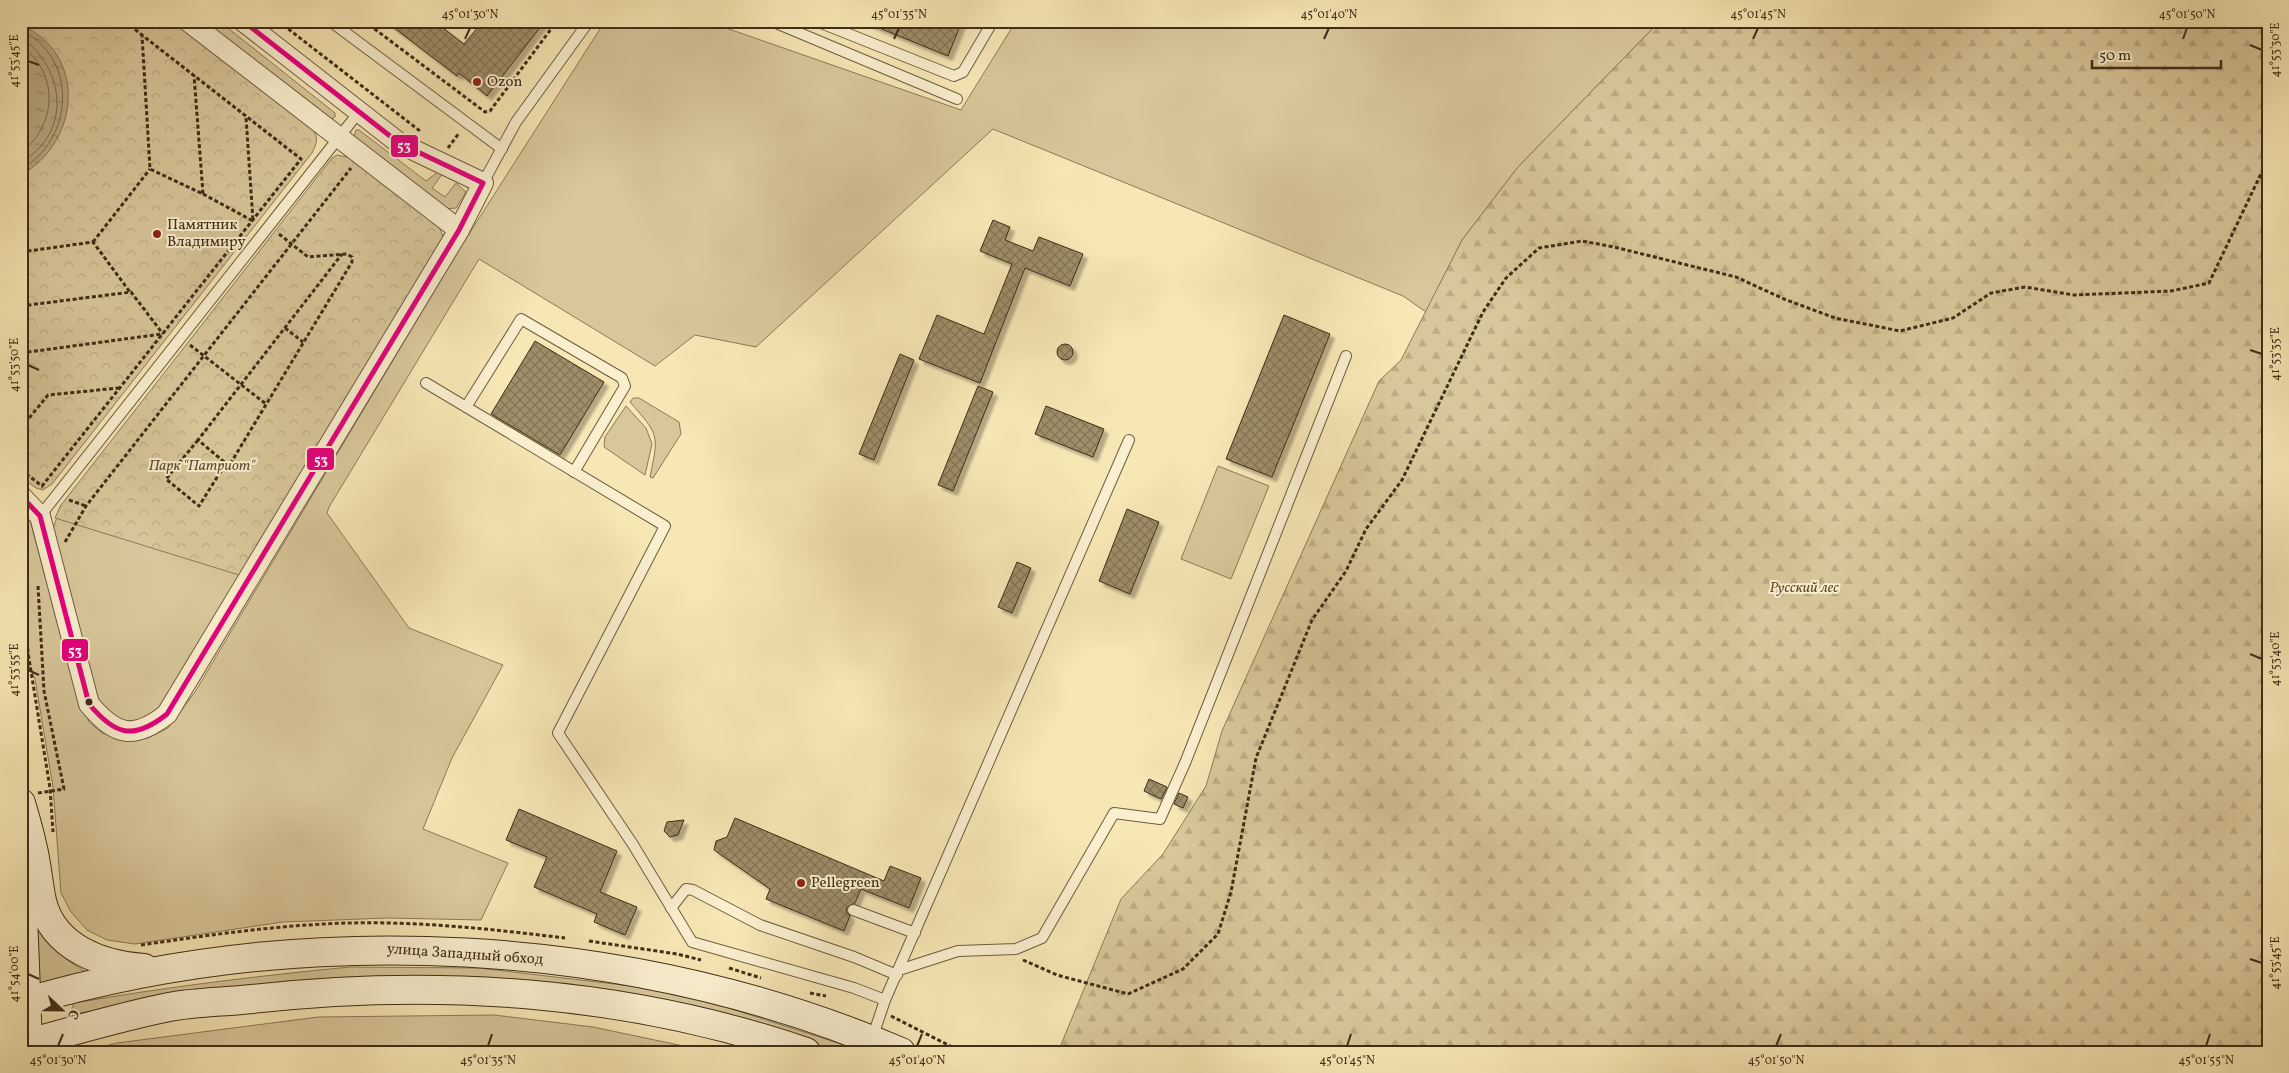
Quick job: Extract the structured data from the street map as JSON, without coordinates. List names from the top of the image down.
{
  "streets": {
    "main road": ["улица Западный обход"]
  },
  "parks": ["Парк \"Патриот\"", "Русский лес"],
  "places": ["Ozon", "Памятник Владимиру", "Pellegreen"],
  "lines": ["transit line 53"],
  "scale_bar": "50 m",
  "north": "right",
  "coordinates": [
    "45°01'30\"N",
    "45°01'35\"N",
    "45°01'40\"N",
    "45°01'45\"N",
    "45°01'50\"N",
    "41°53'30\"E",
    "41°53'45\"E",
    "41°53'35\"E",
    "41°53'50\"E",
    "41°53'40\"E",
    "41°53'55\"E",
    "41°54'00\"E",
    "45°01'55\"N"
  ]
}
